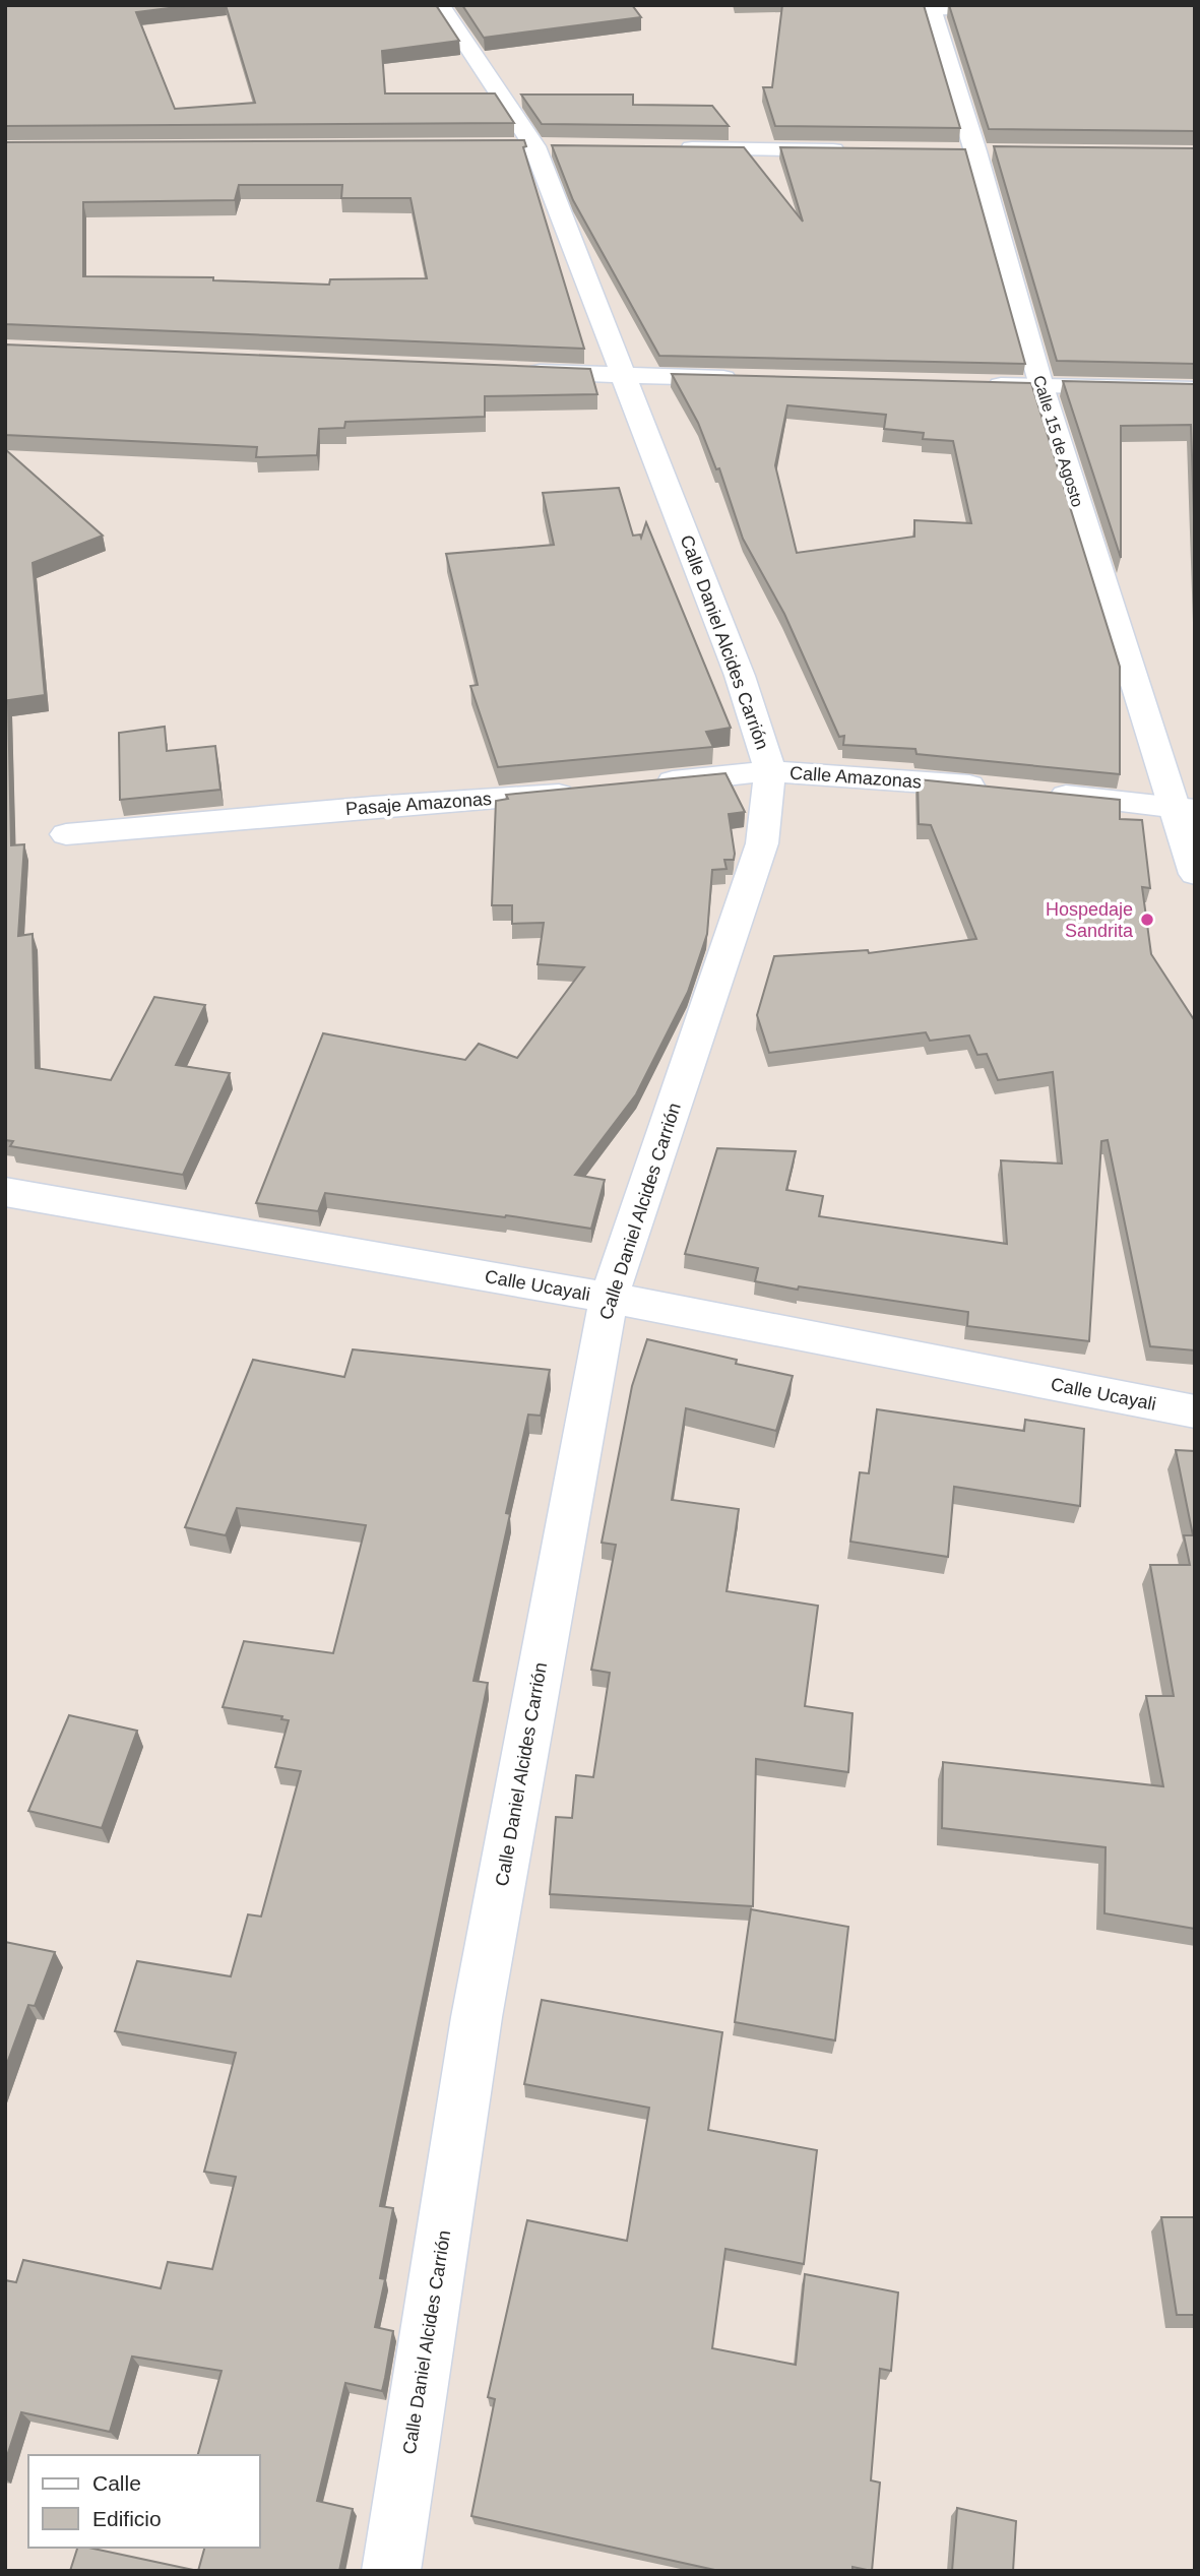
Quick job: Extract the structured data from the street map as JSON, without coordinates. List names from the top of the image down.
{
  "streets": {
    "street": [
      "Calle 15 de Agosto",
      "Calle Daniel Alcides Carrión",
      "Calle Amazonas",
      "Pasaje Amazonas",
      "Calle Ucayali"
    ]
  },
  "crossings": [
    ["Calle Daniel Alcides Carrión", "Calle Amazonas"],
    ["Calle Daniel Alcides Carrión", "Calle Ucayali"]
  ],
  "places": ["Hospedaje Sandrita"],
  "legend": ["Calle", "Edificio"]
}
